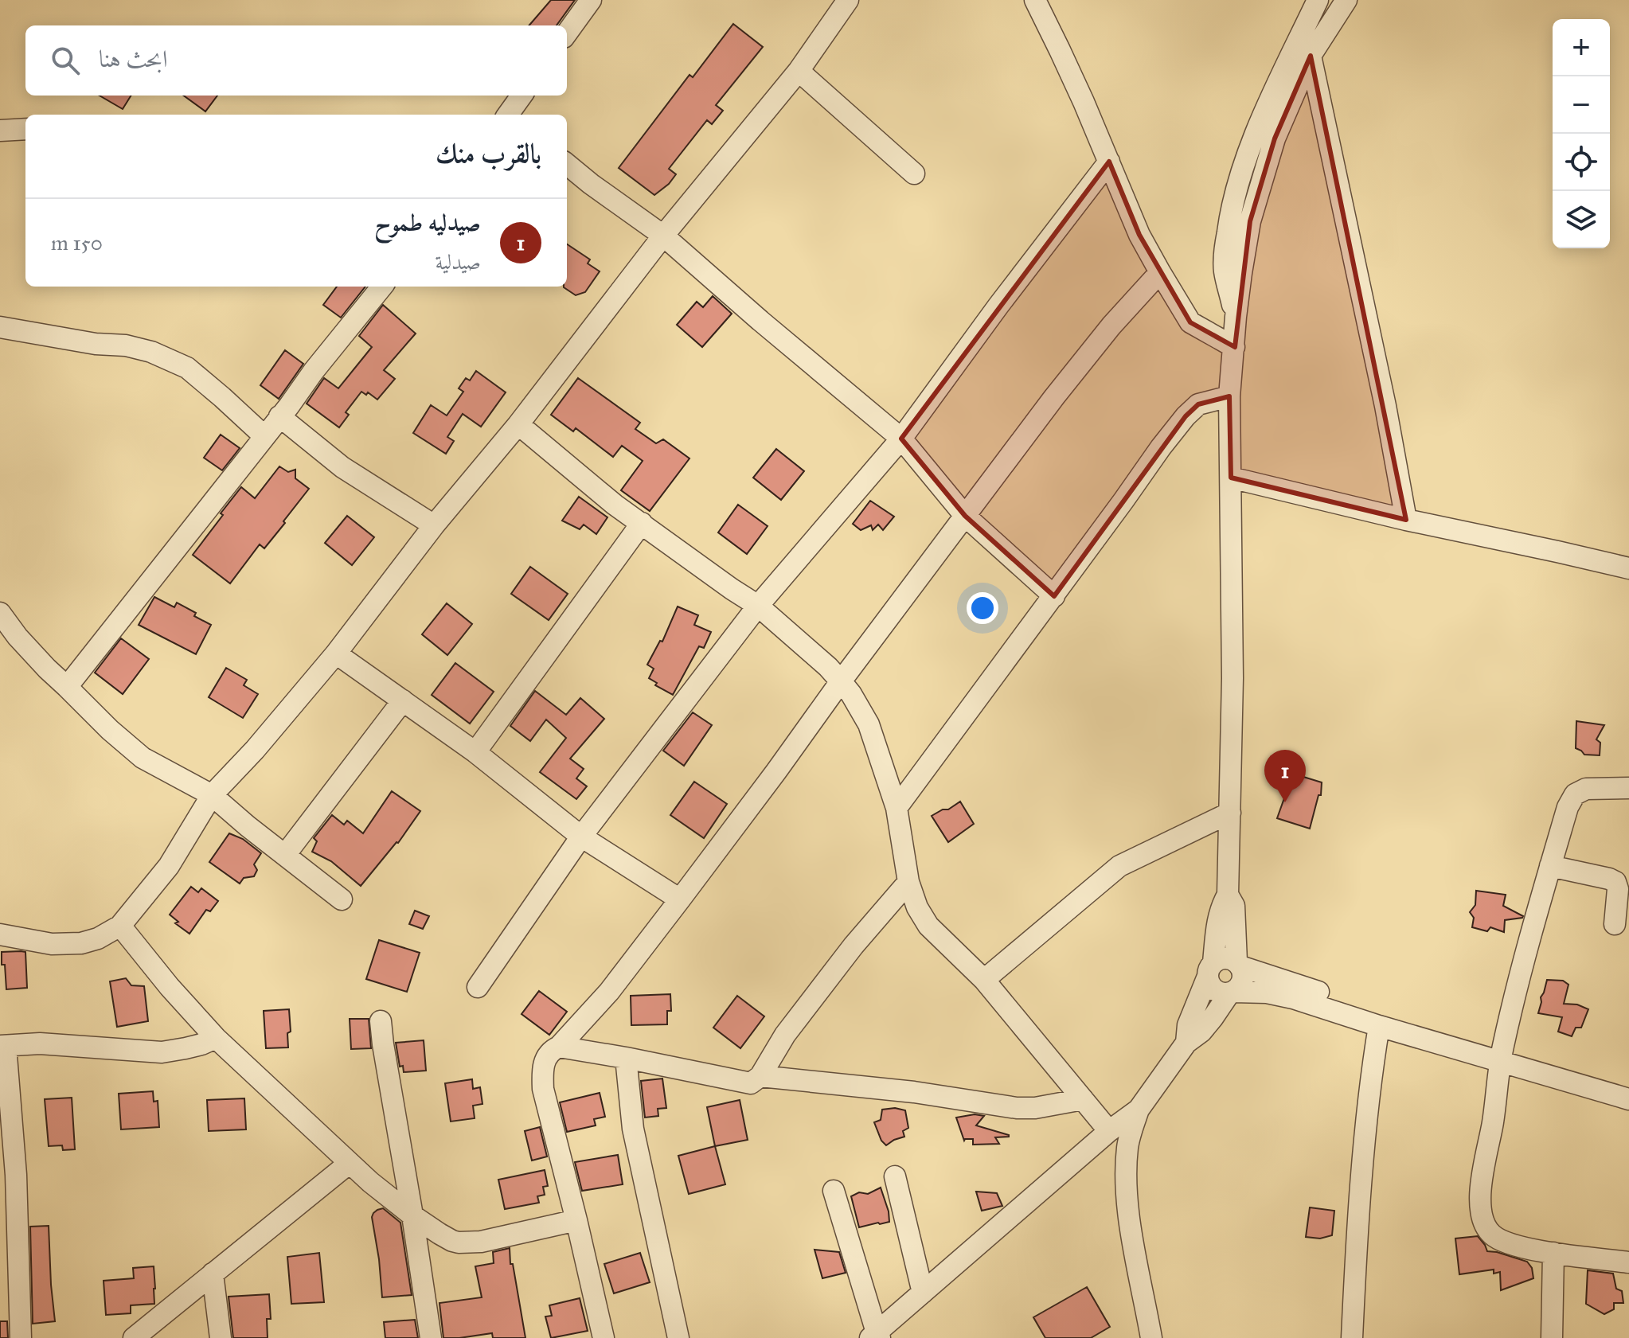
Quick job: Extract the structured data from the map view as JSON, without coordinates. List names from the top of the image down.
{
  "page": {
    "map_buttons": ["+", "−"],
    "search": "ابحث هنا",
    "heading": "بالقرب منك",
    "list": [
      {
        "mark": "1",
        "name": "صيدليه طموح",
        "note": "صيدلية",
        "value": "150 m"
      }
    ],
    "pins": "1"
  }
}
